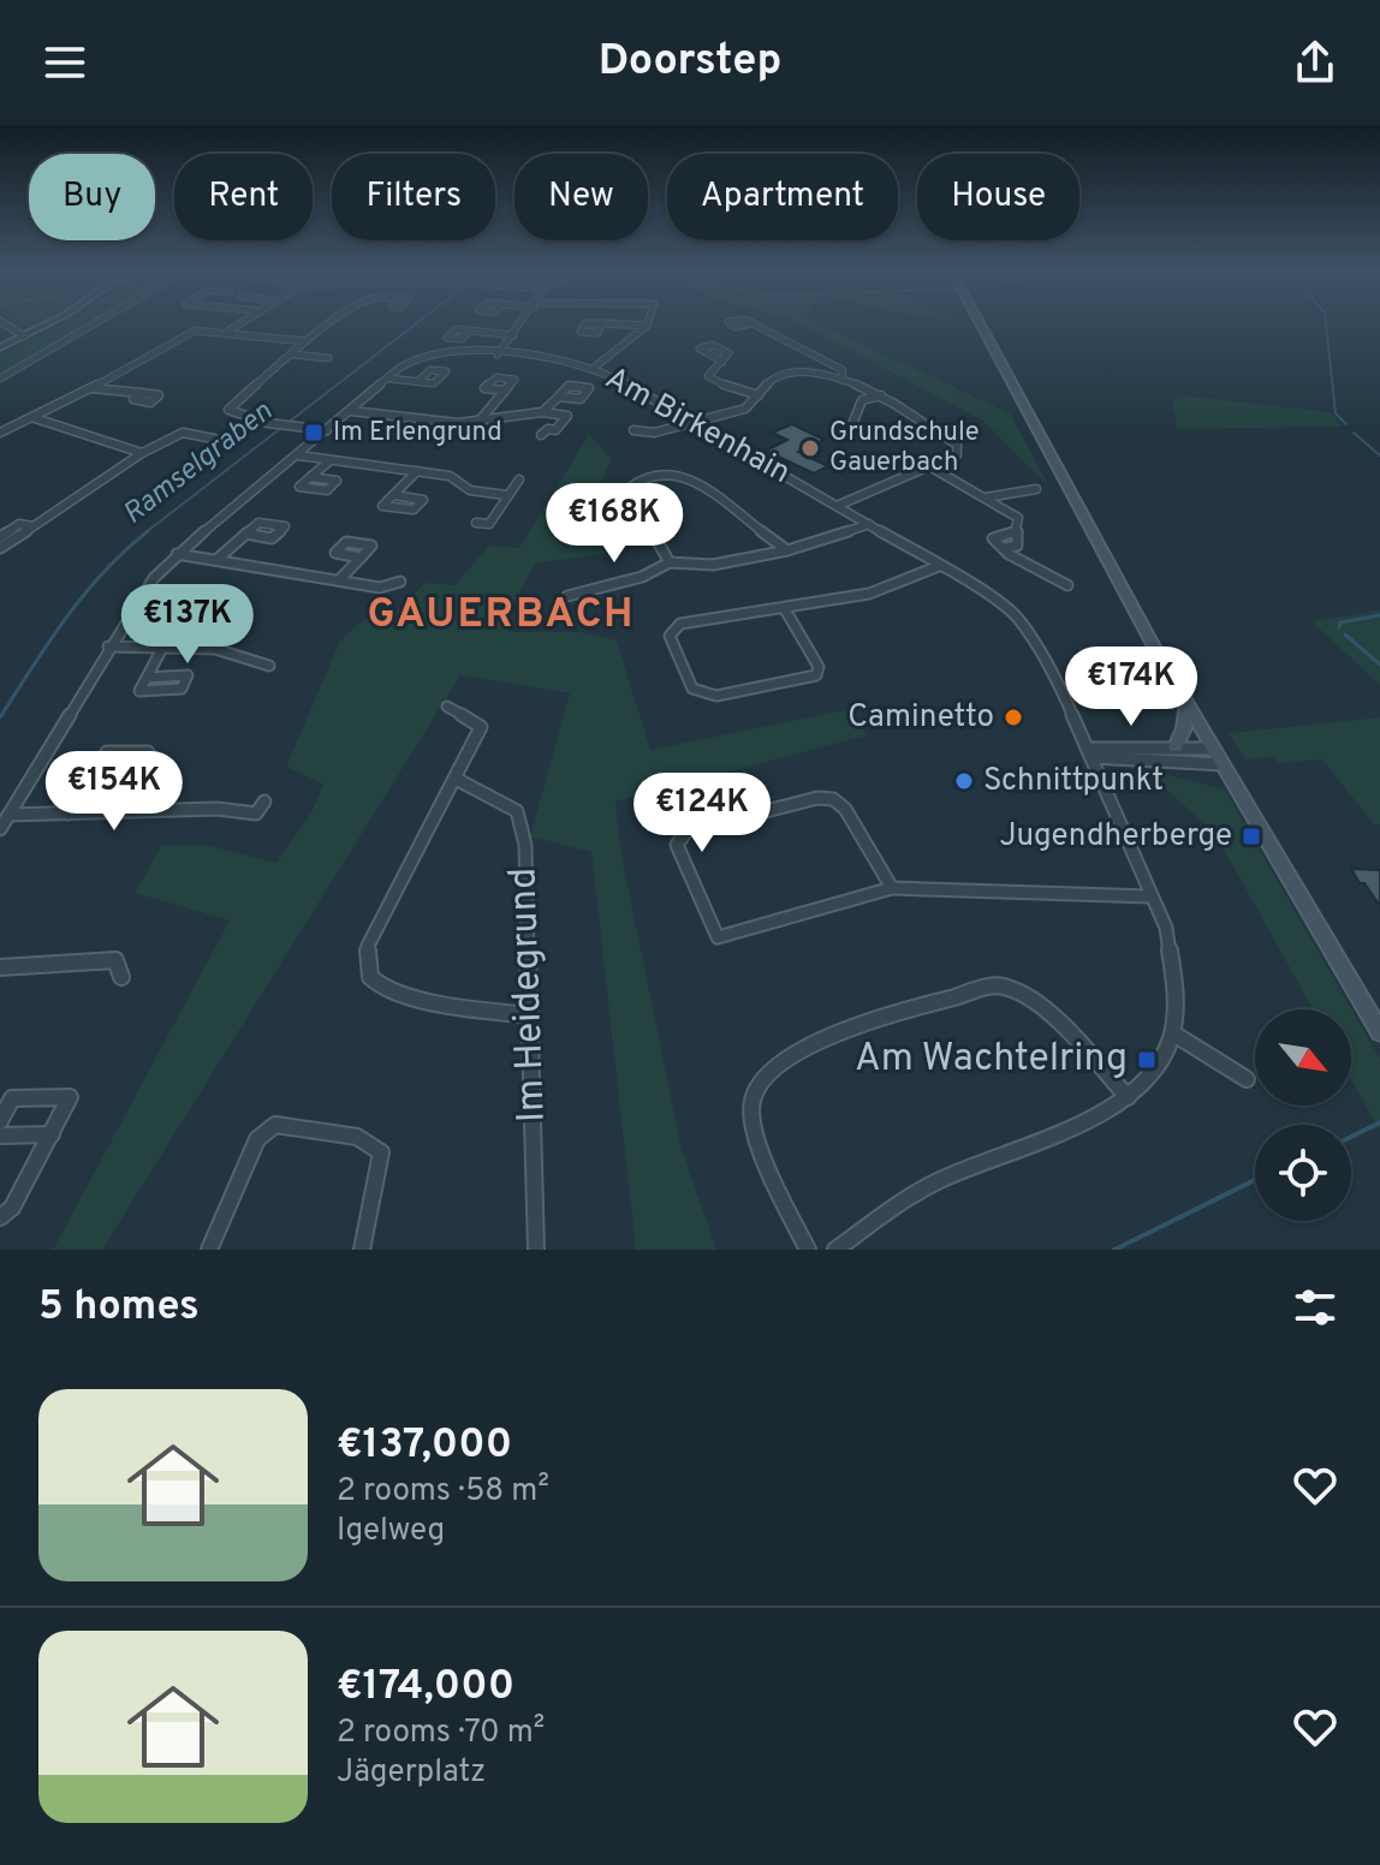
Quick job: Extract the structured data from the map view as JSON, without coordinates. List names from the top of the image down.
{
  "streets": {
    "street": ["Am Birkenhain", "Im Heidegrund"]
  },
  "districts": ["GAUERBACH"],
  "water": ["Ramselgraben"],
  "places": {
    "transit": ["Im Erlengrund", "Jugendherberge", "Am Wachtelring"],
    "other": ["Grundschule Gauerbach", "Caminetto", "Schnittpunkt"]
  },
  "north": "bottom right",
  "page": {
    "header": "Doorstep",
    "chip": [
      "Buy",
      "Rent",
      "Filters",
      "New",
      "Apartment",
      "House"
    ],
    "price": [
      "€168K",
      "€137K",
      "€174K",
      "€154K",
      "€124K"
    ],
    "heading": "5 homes",
    "list": [
      {
        "name": "€137,000",
        "note": "2 rooms · 58 m² · Igelweg"
      },
      {
        "name": "€174,000",
        "note": "2 rooms · 70 m² · Jägerplatz"
      }
    ]
  }
}
